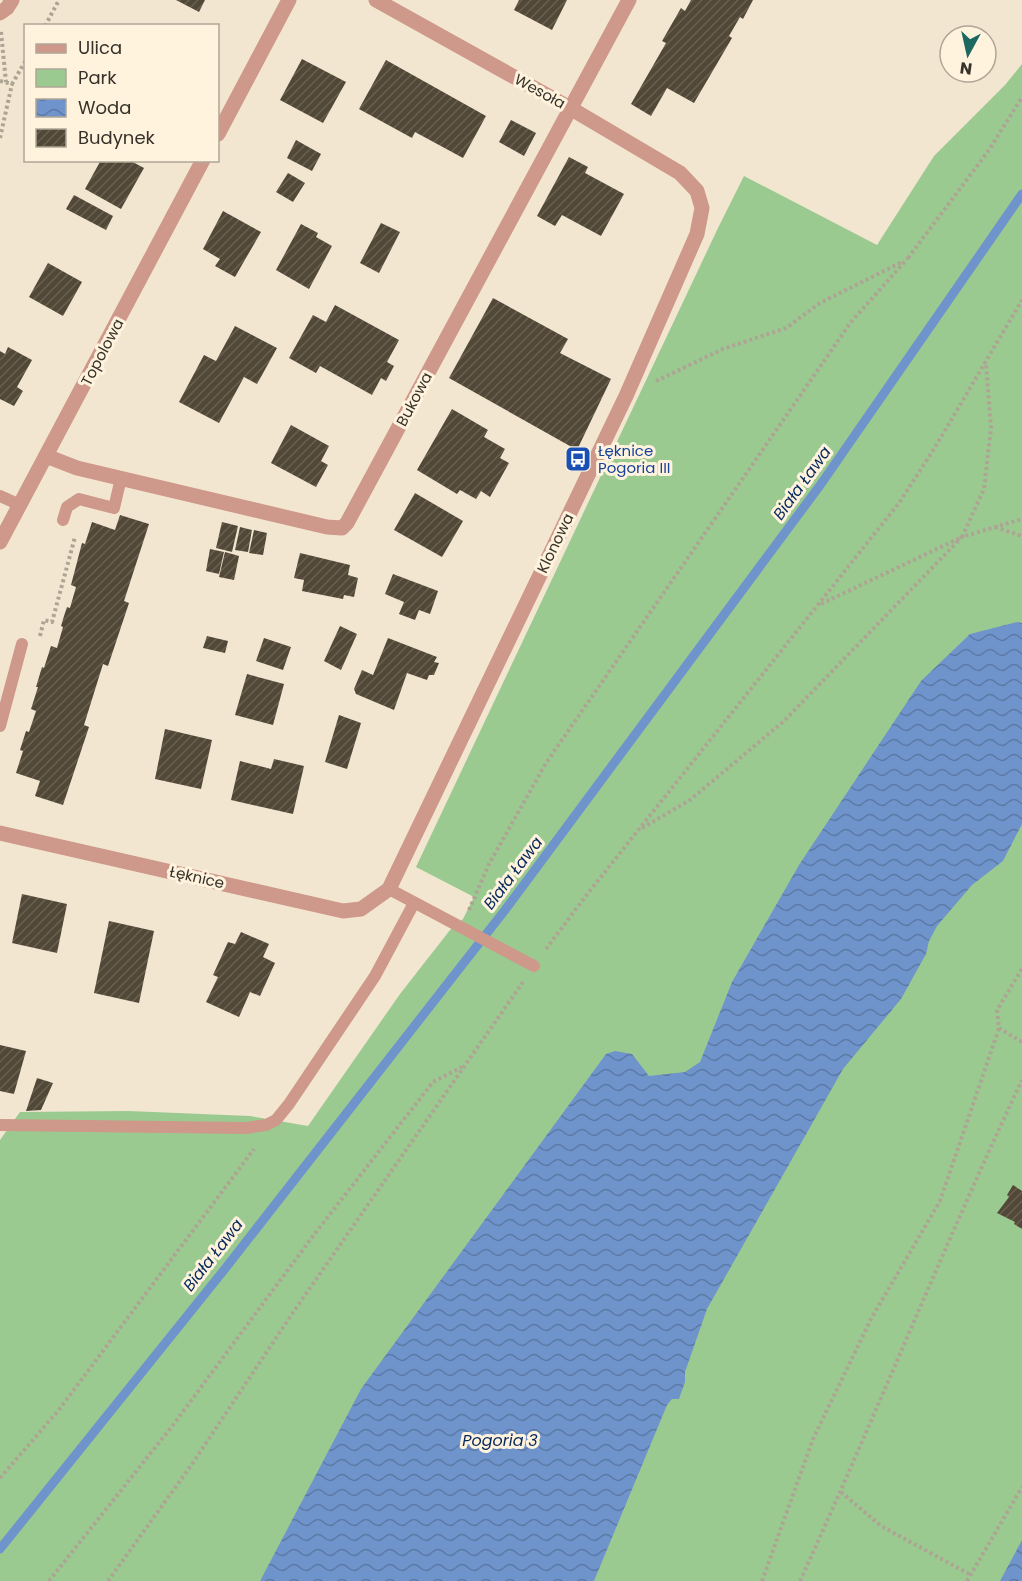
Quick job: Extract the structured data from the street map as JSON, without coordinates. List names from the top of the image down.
{
  "streets": {
    "street": [
      "Wesoła",
      "Topolowa",
      "Bukowa",
      "Klonowa",
      "Łęknice"
    ]
  },
  "crossings": [
    ["Wesoła", "Bukowa"],
    ["Wesoła", "Klonowa"],
    ["Topolowa", "Bukowa"],
    ["Klonowa", "Łęknice"]
  ],
  "water": ["Biała Ława", "Pogoria 3"],
  "places": {
    "bus stop": ["Łęknice Pogoria III"]
  },
  "legend": [
    "Ulica",
    "Park",
    "Woda",
    "Budynek"
  ],
  "north": "bottom"
}
